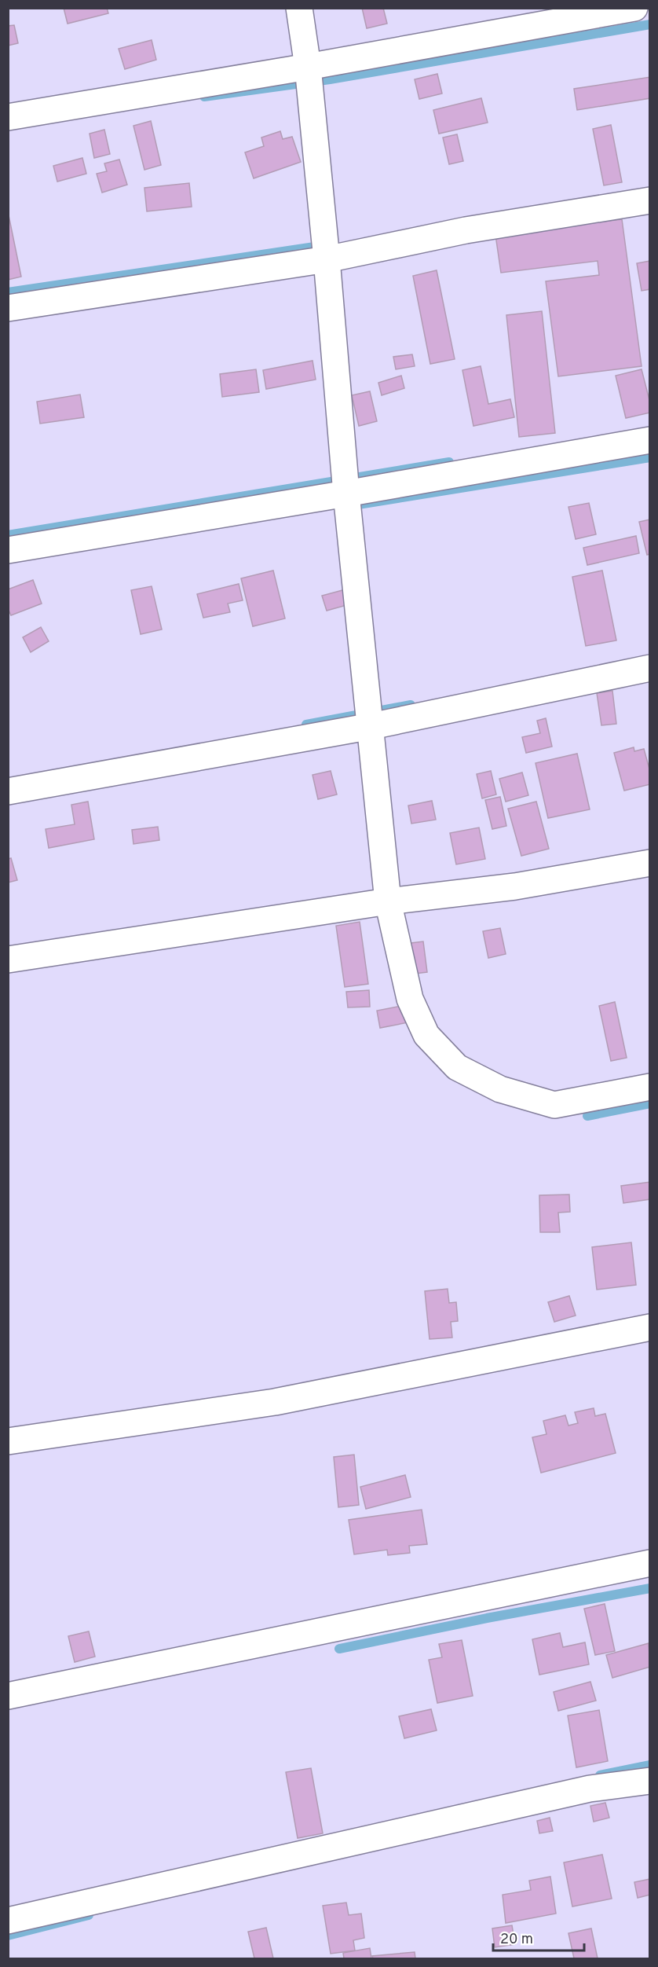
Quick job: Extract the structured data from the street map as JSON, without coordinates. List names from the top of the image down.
{
  "scale_bar": "20 m"
}
